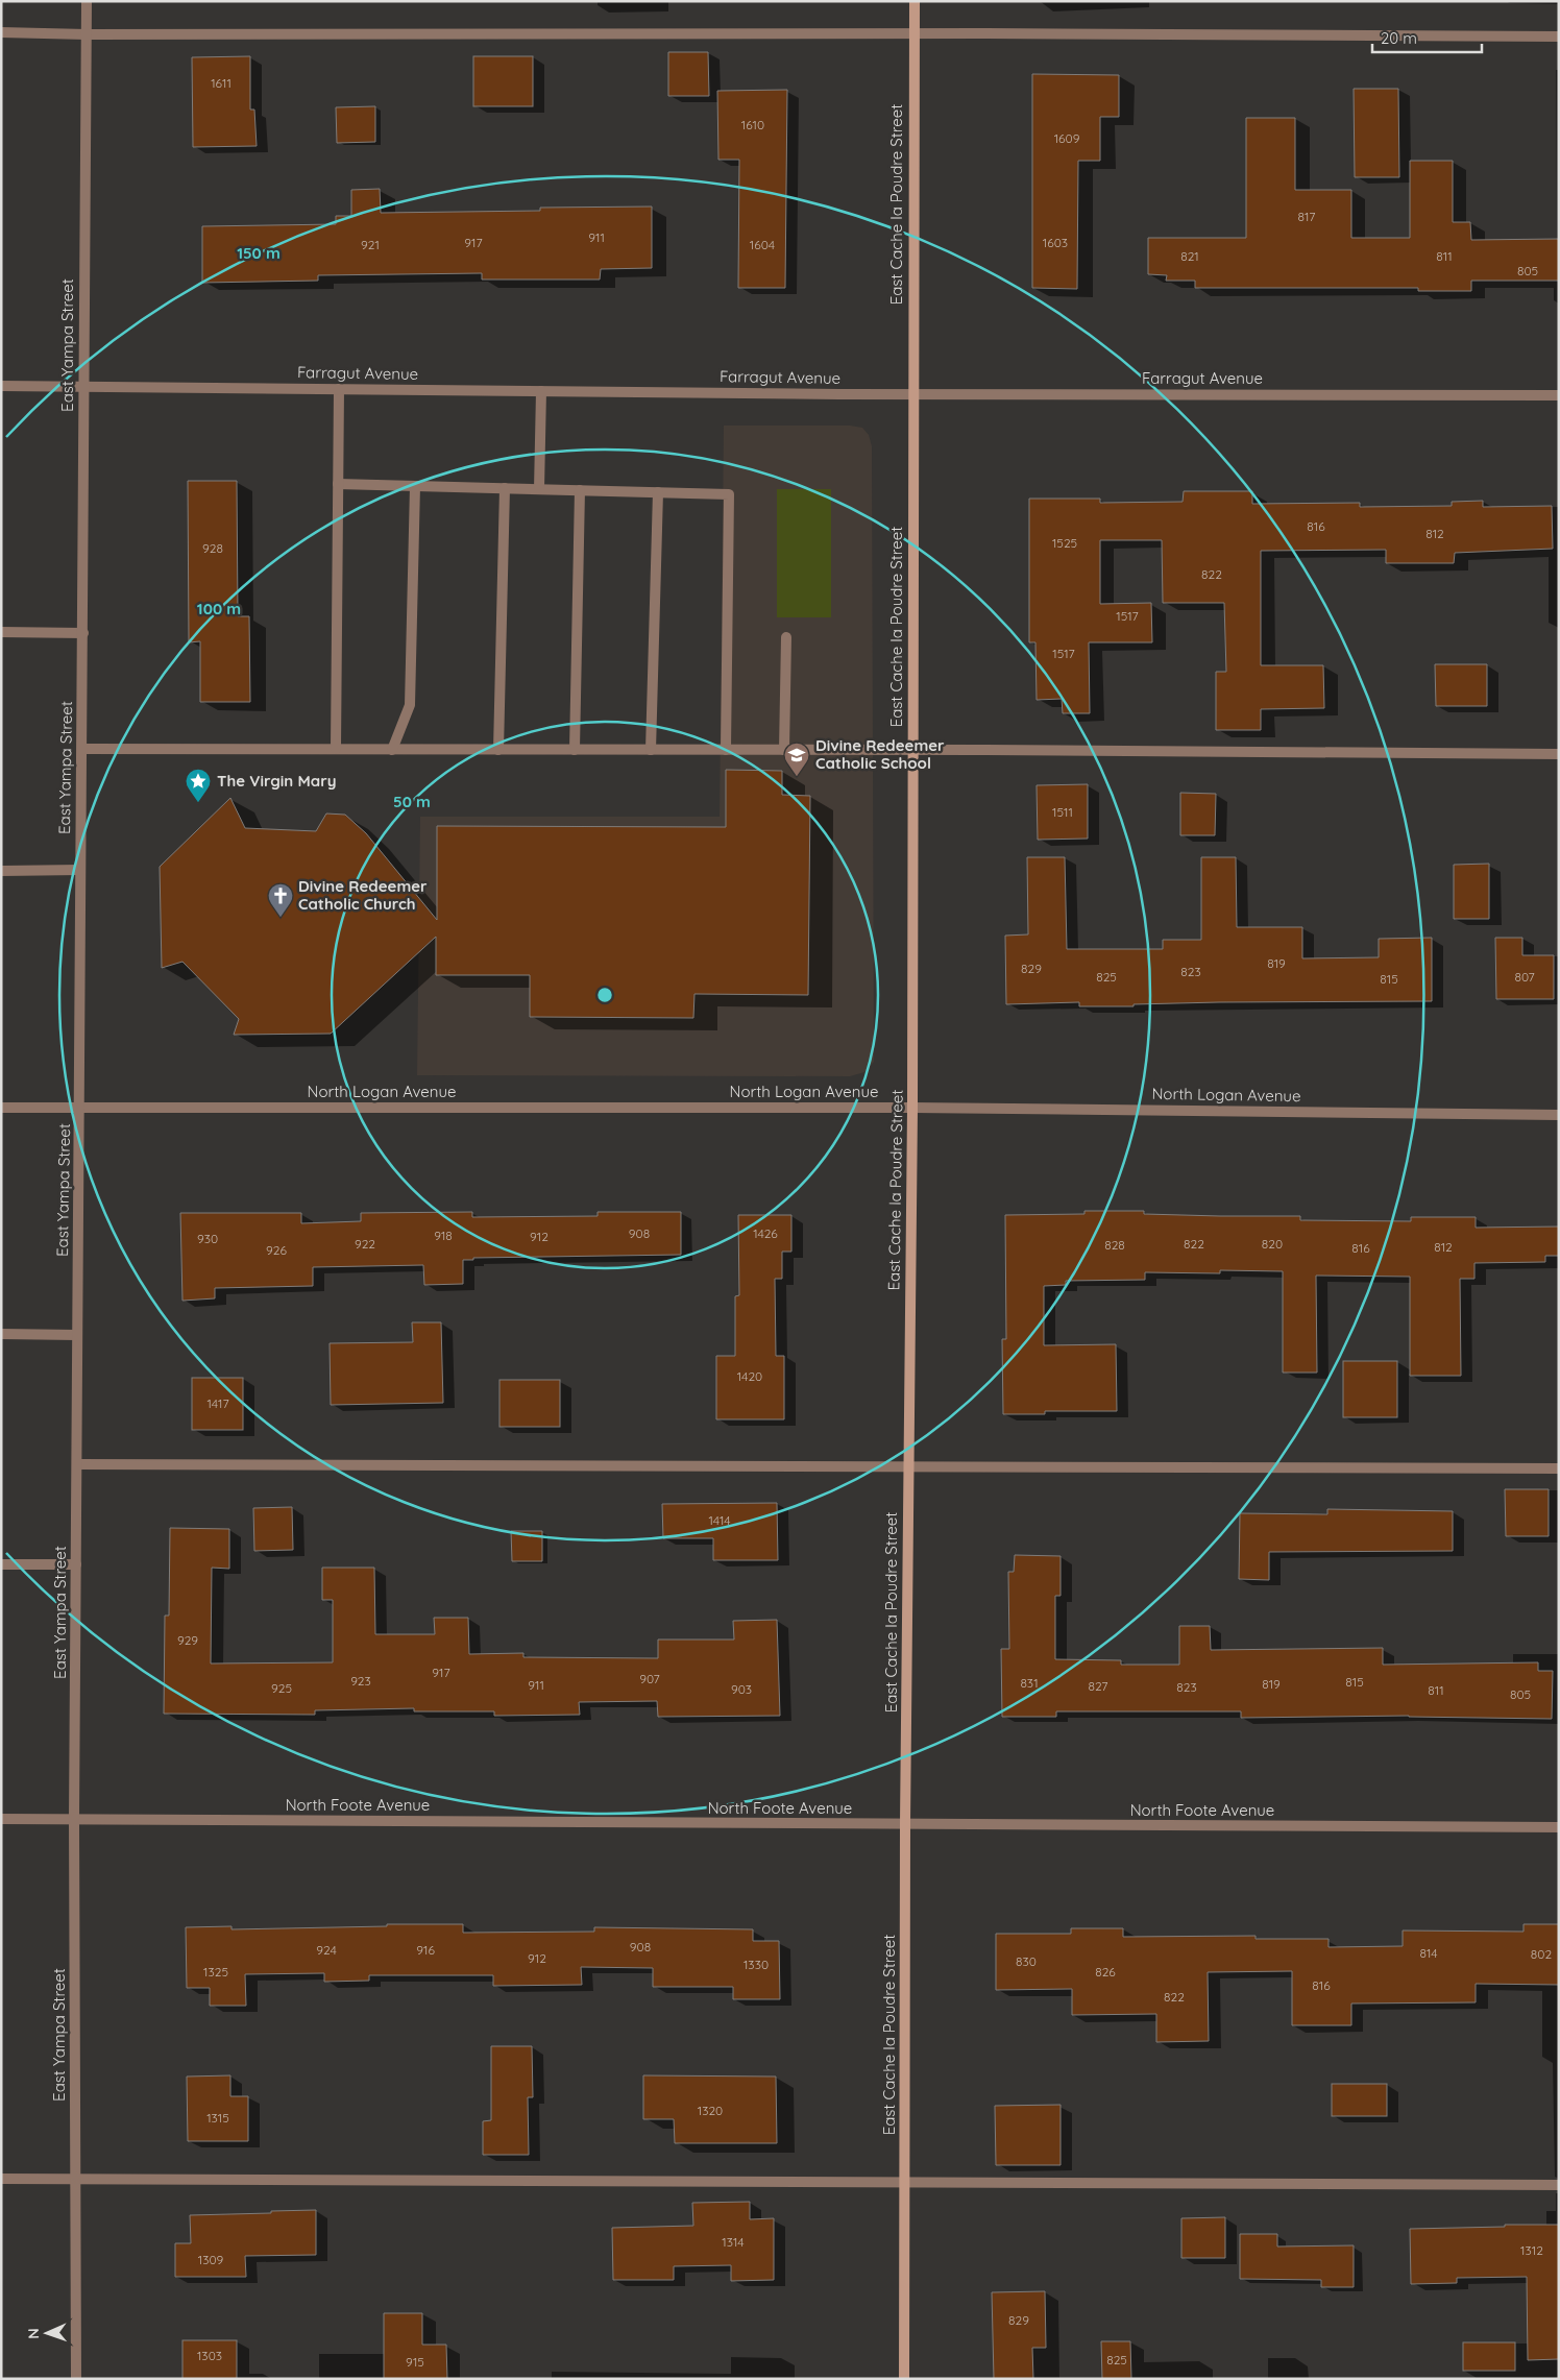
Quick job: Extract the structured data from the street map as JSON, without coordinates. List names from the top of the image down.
{
  "streets": {
    "street": [
      "East Cache la Poudre Street",
      "East Yampa Street",
      "Farragut Avenue",
      "North Logan Avenue",
      "North Foote Avenue"
    ]
  },
  "crossings": [
    ["East Cache la Poudre Street", "Farragut Avenue"],
    ["East Cache la Poudre Street", "North Logan Avenue"],
    ["East Cache la Poudre Street", "North Foote Avenue"],
    ["East Yampa Street", "Farragut Avenue"],
    ["East Yampa Street", "North Logan Avenue"],
    ["East Yampa Street", "North Foote Avenue"]
  ],
  "places": {
    "school or university": ["Divine Redeemer Catholic School"],
    "place": ["The Virgin Mary"],
    "church": ["Divine Redeemer Catholic Church"]
  },
  "house_numbers": [
    "1611",
    "1610",
    "1609",
    "817",
    "911",
    "917",
    "1603",
    "921",
    "1604",
    "821",
    "811",
    "805",
    "816",
    "812",
    "1525",
    "928",
    "822",
    "1517",
    "1517",
    "1511",
    "819",
    "829",
    "823",
    "825",
    "807",
    "815",
    "908",
    "1426",
    "918",
    "912",
    "930",
    "922",
    "822",
    "820",
    "828",
    "812",
    "816",
    "926",
    "1420",
    "1417",
    "1414",
    "929",
    "917",
    "907",
    "923",
    "815",
    "831",
    "819",
    "911",
    "827",
    "823",
    "925",
    "903",
    "811",
    "805",
    "908",
    "924",
    "916",
    "814",
    "802",
    "912",
    "830",
    "1330",
    "1325",
    "826",
    "816",
    "822",
    "1320",
    "1315",
    "1314",
    "1312",
    "1309",
    "829",
    "1303",
    "825",
    "915"
  ],
  "scale_bar": "20 m",
  "north": "left",
  "rings": ["150 m", "100 m", "50 m"]
}
